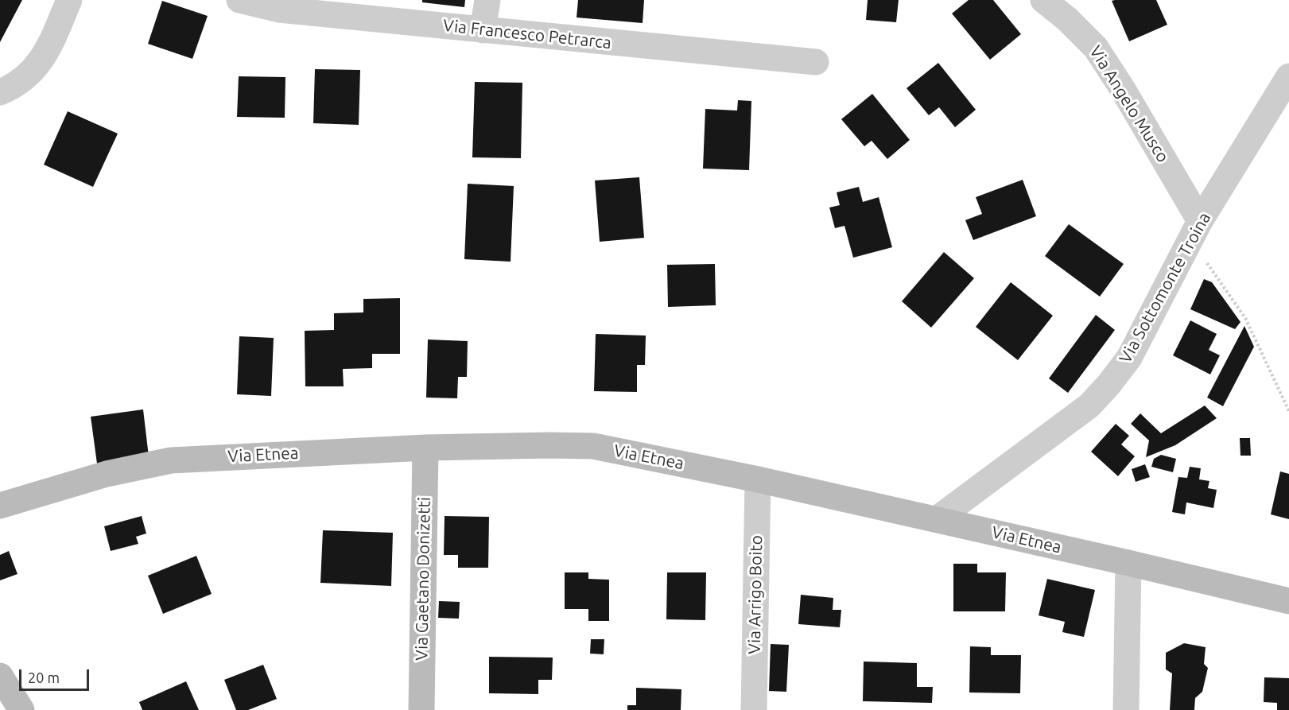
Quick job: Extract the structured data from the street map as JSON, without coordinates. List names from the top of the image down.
{
  "streets": {
    "main road": ["Via Etnea", "Via Gaetano Donizetti"],
    "street": [
      "Via Francesco Petrarca",
      "Via Angelo Musco",
      "Via Sottomonte Troina",
      "Via Arrigo Boito"
    ]
  },
  "crossings": [
    ["Via Angelo Musco", "Via Sottomonte Troina"],
    ["Via Sottomonte Troina", "Via Etnea"],
    ["Via Etnea", "Via Gaetano Donizetti"],
    ["Via Etnea", "Via Arrigo Boito"]
  ],
  "scale_bar": "20 m"
}
